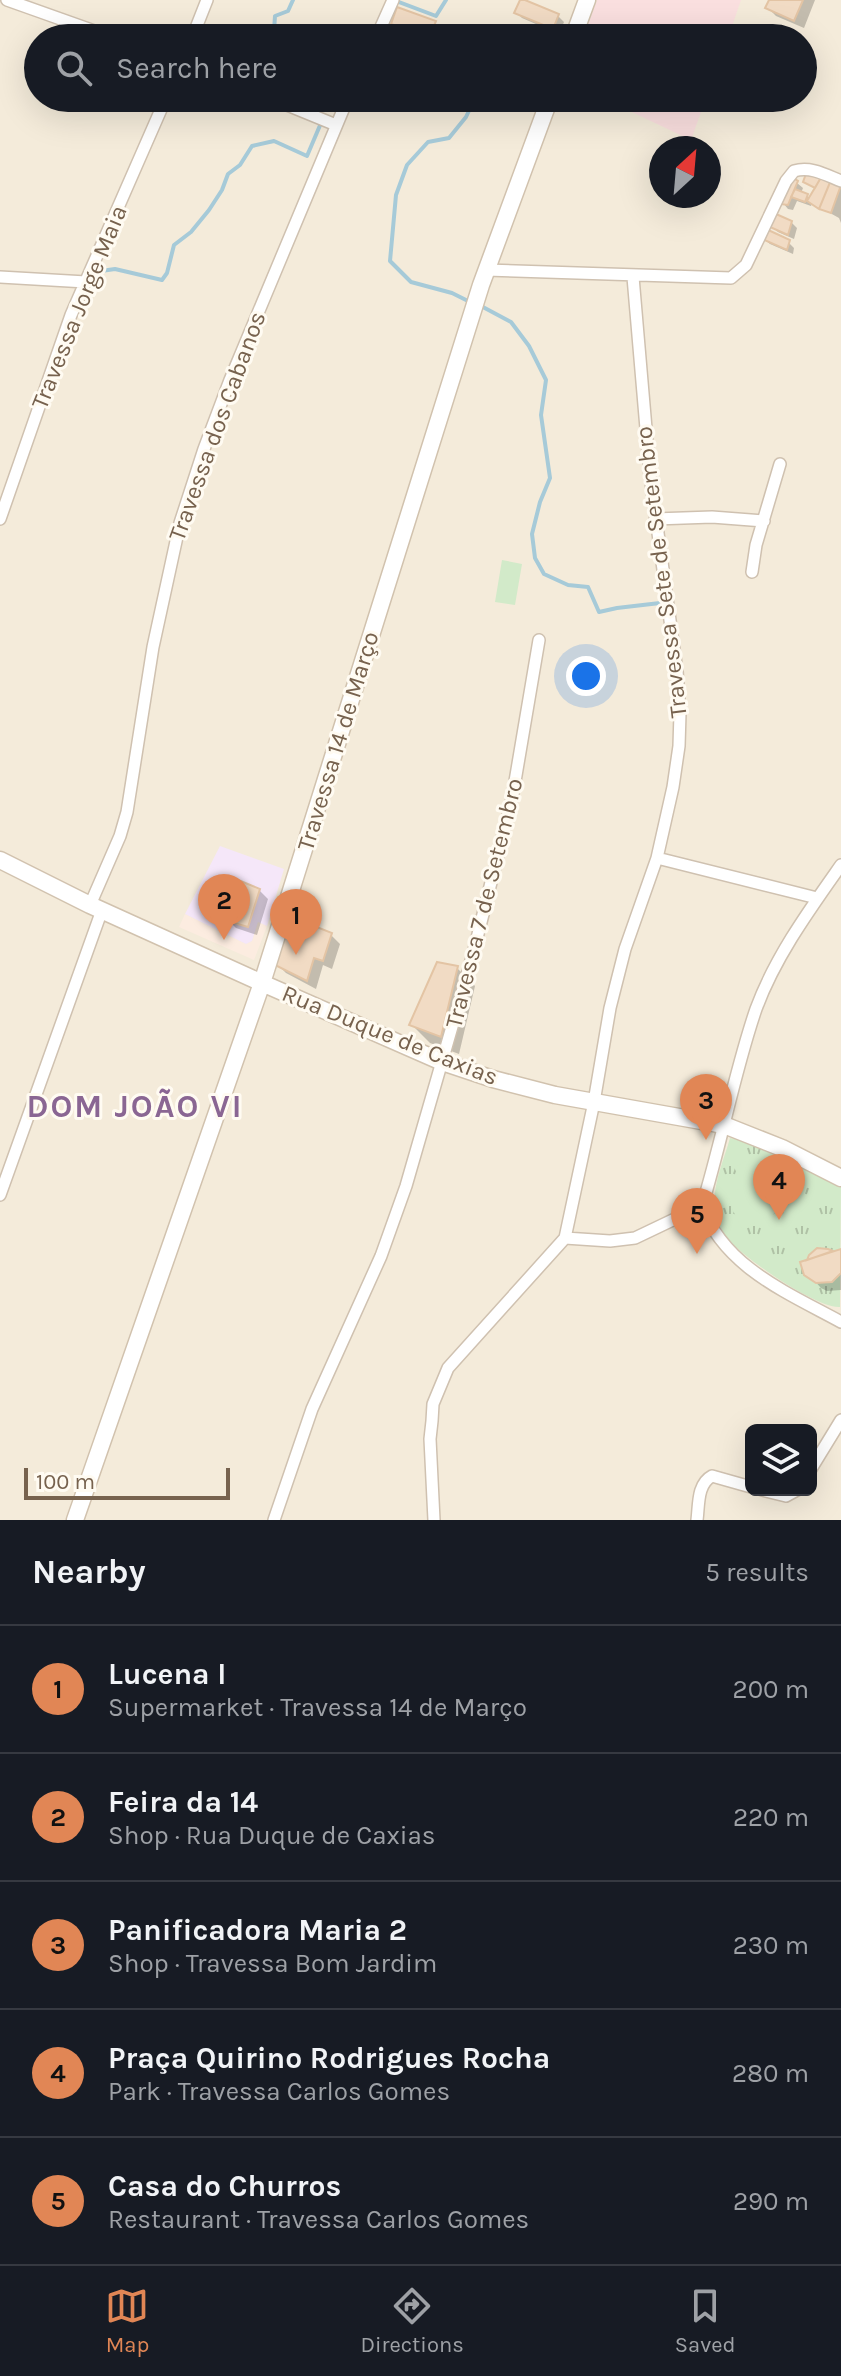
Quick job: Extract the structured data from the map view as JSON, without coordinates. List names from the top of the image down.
{
  "streets": {
    "street": [
      "Travessa Jorge Maia",
      "Travessa dos Cabanos",
      "Travessa Sete de Setembro",
      "Travessa 14 de Março",
      "Travessa 7 de Setembro",
      "Rua Duque de Caxias"
    ]
  },
  "crossings": [
    ["Travessa dos Cabanos", "Rua Duque de Caxias"],
    ["Travessa Sete de Setembro", "Rua Duque de Caxias"],
    ["Travessa 14 de Março", "Rua Duque de Caxias"],
    ["Travessa 7 de Setembro", "Rua Duque de Caxias"]
  ],
  "districts": ["DOM JOÃO VI"],
  "scale_bar": "100 m",
  "north": "top right",
  "page": {
    "search": "Search here",
    "pins": [
      "2",
      "1",
      "3",
      "4",
      "5"
    ],
    "scale": "100 m",
    "heading": ["Nearby", "5 results"],
    "list": [
      {
        "mark": "1",
        "name": "Lucena I",
        "note": "Supermarket · Travessa 14 de Março",
        "value": "200 m"
      },
      {
        "mark": "2",
        "name": "Feira da 14",
        "note": "Shop · Rua Duque de Caxias",
        "value": "220 m"
      },
      {
        "mark": "3",
        "name": "Panificadora Maria 2",
        "note": "Shop · Travessa Bom Jardim",
        "value": "230 m"
      },
      {
        "mark": "4",
        "name": "Praça Quirino Rodrigues Rocha",
        "note": "Park · Travessa Carlos Gomes",
        "value": "280 m"
      },
      {
        "mark": "5",
        "name": "Casa do Churros",
        "note": "Restaurant · Travessa Carlos Gomes",
        "value": "290 m"
      }
    ],
    "nav": ["Map", "Directions", "Saved"]
  }
}
